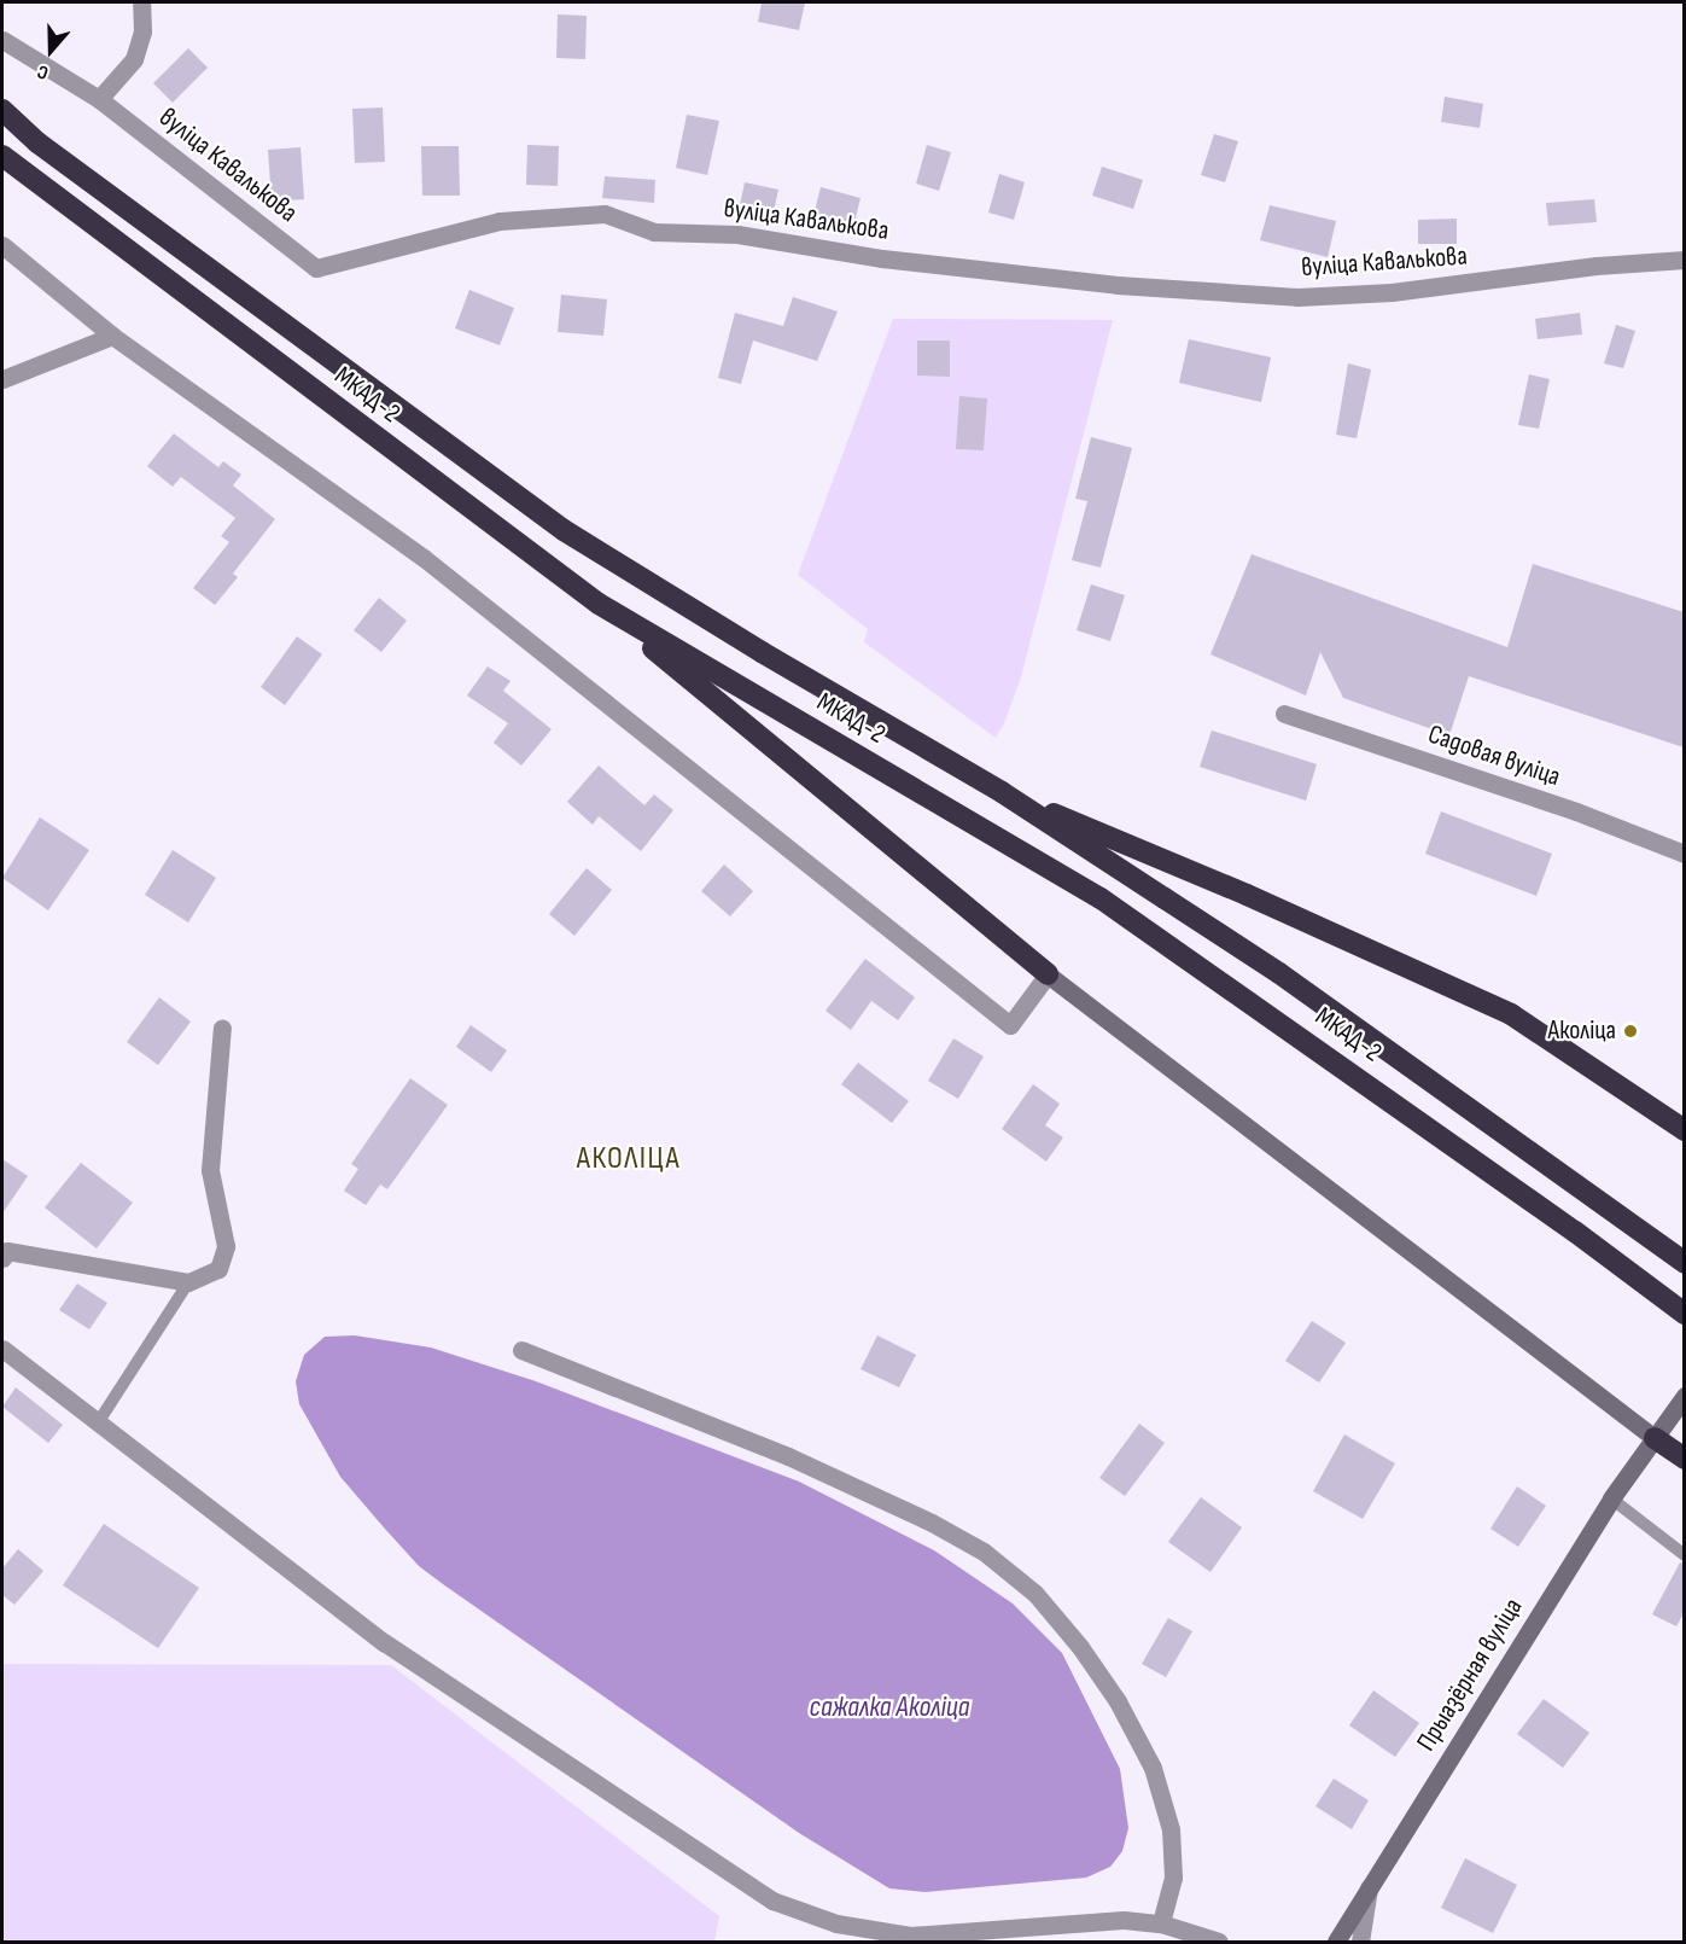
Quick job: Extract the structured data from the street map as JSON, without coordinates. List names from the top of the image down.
{
  "streets": {
    "highway": ["МКАД-2"],
    "street": ["вуліца Кавалькова", "Садовая вуліца", "Прыазёрная вуліца"]
  },
  "districts": ["АКОЛІЦА"],
  "water": ["сажалка Аколіца"],
  "places": ["Аколіца"],
  "north": "bottom"
}
